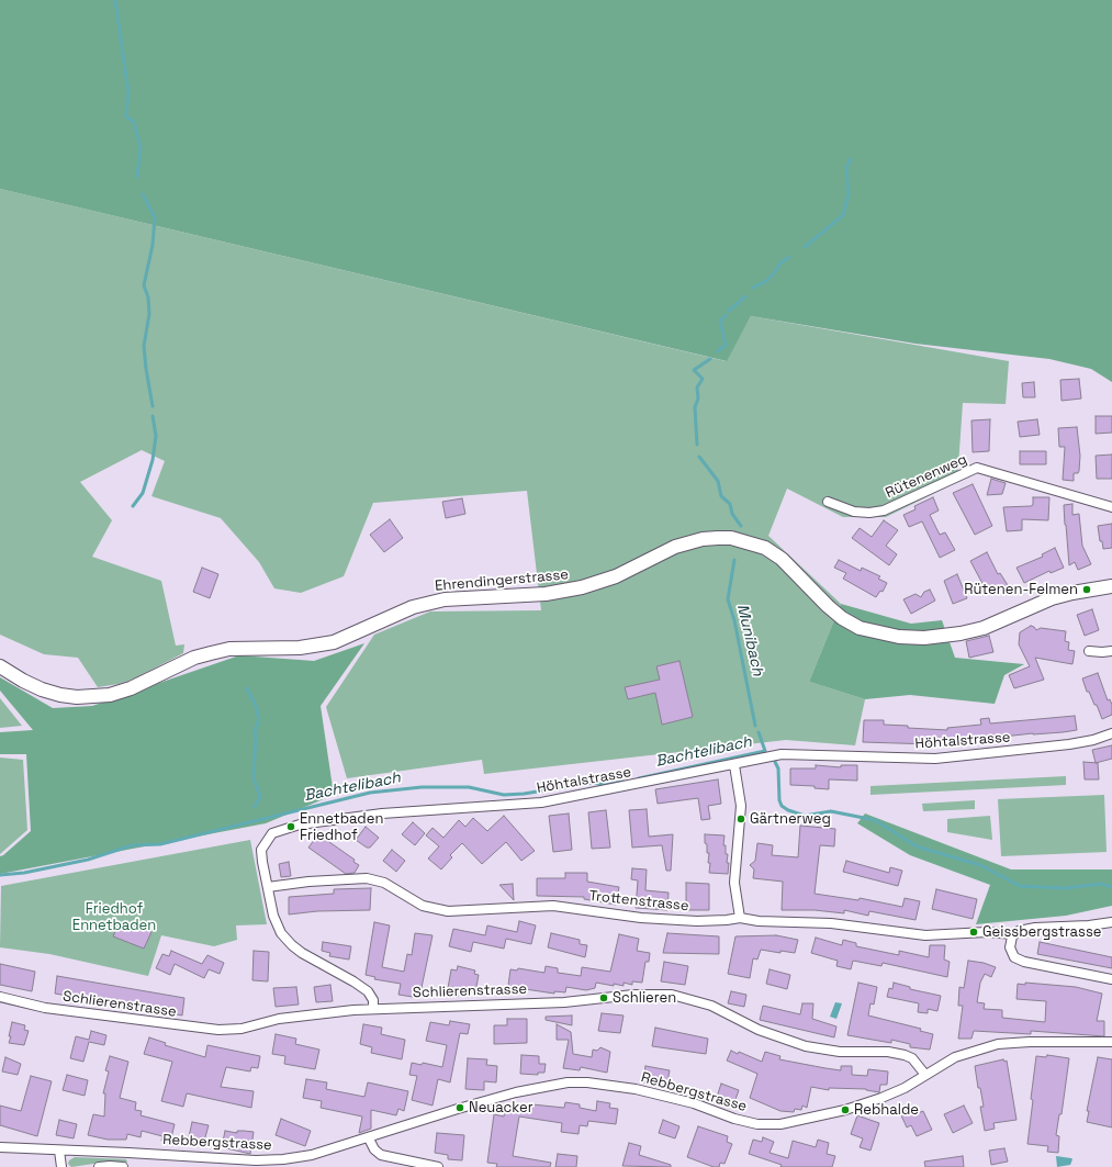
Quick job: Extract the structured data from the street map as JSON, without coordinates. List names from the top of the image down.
{
  "streets": {
    "main road": ["Ehrendingerstrasse"],
    "street": [
      "Rütenenweg",
      "Höhtalstrasse",
      "Trottenstrasse",
      "Schlierenstrasse",
      "Rebbergstrasse"
    ]
  },
  "crossings": [
    ["Höhtalstrasse", "Trottenstrasse"],
    ["Schlierenstrasse", "Rebbergstrasse"]
  ],
  "water": ["Munibach", "Bachtelibach"],
  "parks": ["Friedhof Ennetbaden"],
  "places": [
    "Rütenen-Felmen",
    "Gärtnerweg",
    "Ennetbaden Friedhof",
    "Geissbergstrasse",
    "Schlieren",
    "Neuacker",
    "Rebhalde"
  ]
}
